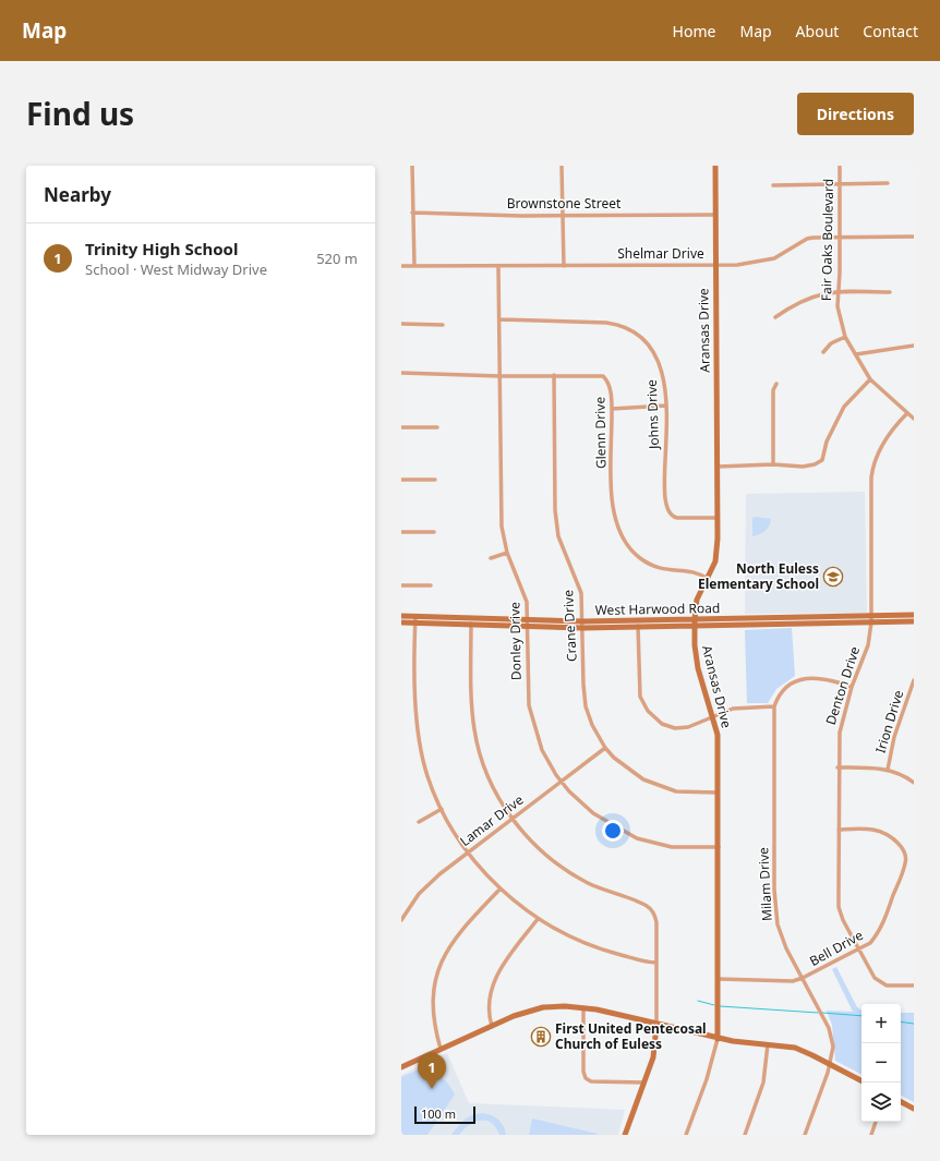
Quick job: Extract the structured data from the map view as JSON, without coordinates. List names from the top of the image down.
{
  "streets": {
    "street": [
      "Brownstone Street",
      "Fair Oaks Boulevard",
      "Shelmar Drive",
      "Aransas Drive",
      "Johns Drive",
      "Glenn Drive",
      "West Harwood Road",
      "Crane Drive",
      "Donley Drive",
      "Denton Drive",
      "Irion Drive",
      "Lamar Drive",
      "Milam Drive",
      "Bell Drive"
    ]
  },
  "crossings": [
    ["Brownstone Street", "Aransas Drive"],
    ["Fair Oaks Boulevard", "Shelmar Drive"],
    ["Fair Oaks Boulevard", "Denton Drive"],
    ["Shelmar Drive", "Aransas Drive"],
    ["Shelmar Drive", "Donley Drive"],
    ["Aransas Drive", "Johns Drive"],
    ["Aransas Drive", "Glenn Drive"],
    ["Aransas Drive", "West Harwood Road"],
    ["Aransas Drive", "Crane Drive"],
    ["Aransas Drive", "Donley Drive"],
    ["Aransas Drive", "Bell Drive"],
    ["Johns Drive", "Donley Drive"],
    ["Glenn Drive", "Crane Drive"],
    ["Glenn Drive", "Donley Drive"],
    ["West Harwood Road", "Crane Drive"],
    ["West Harwood Road", "Donley Drive"],
    ["West Harwood Road", "Denton Drive"],
    ["Crane Drive", "Lamar Drive"],
    ["Donley Drive", "Lamar Drive"],
    ["Denton Drive", "Bell Drive"],
    ["Milam Drive", "Bell Drive"]
  ],
  "places": {
    "school or university": ["North Euless Elementary School"],
    "building": ["First United Pentecosal Church of Euless"]
  },
  "scale_bar": "100 m",
  "page": {
    "header": "Map",
    "nav": [
      "Home",
      "Map",
      "About",
      "Contact"
    ],
    "title": "Find us",
    "buttons": "Directions",
    "heading": "Nearby",
    "list": [
      {
        "mark": "1",
        "name": "Trinity High School",
        "note": "School · West Midway Drive",
        "value": "520 m"
      }
    ],
    "map_buttons": ["+", "−"],
    "pins": "1",
    "scale": "100 m"
  }
}
